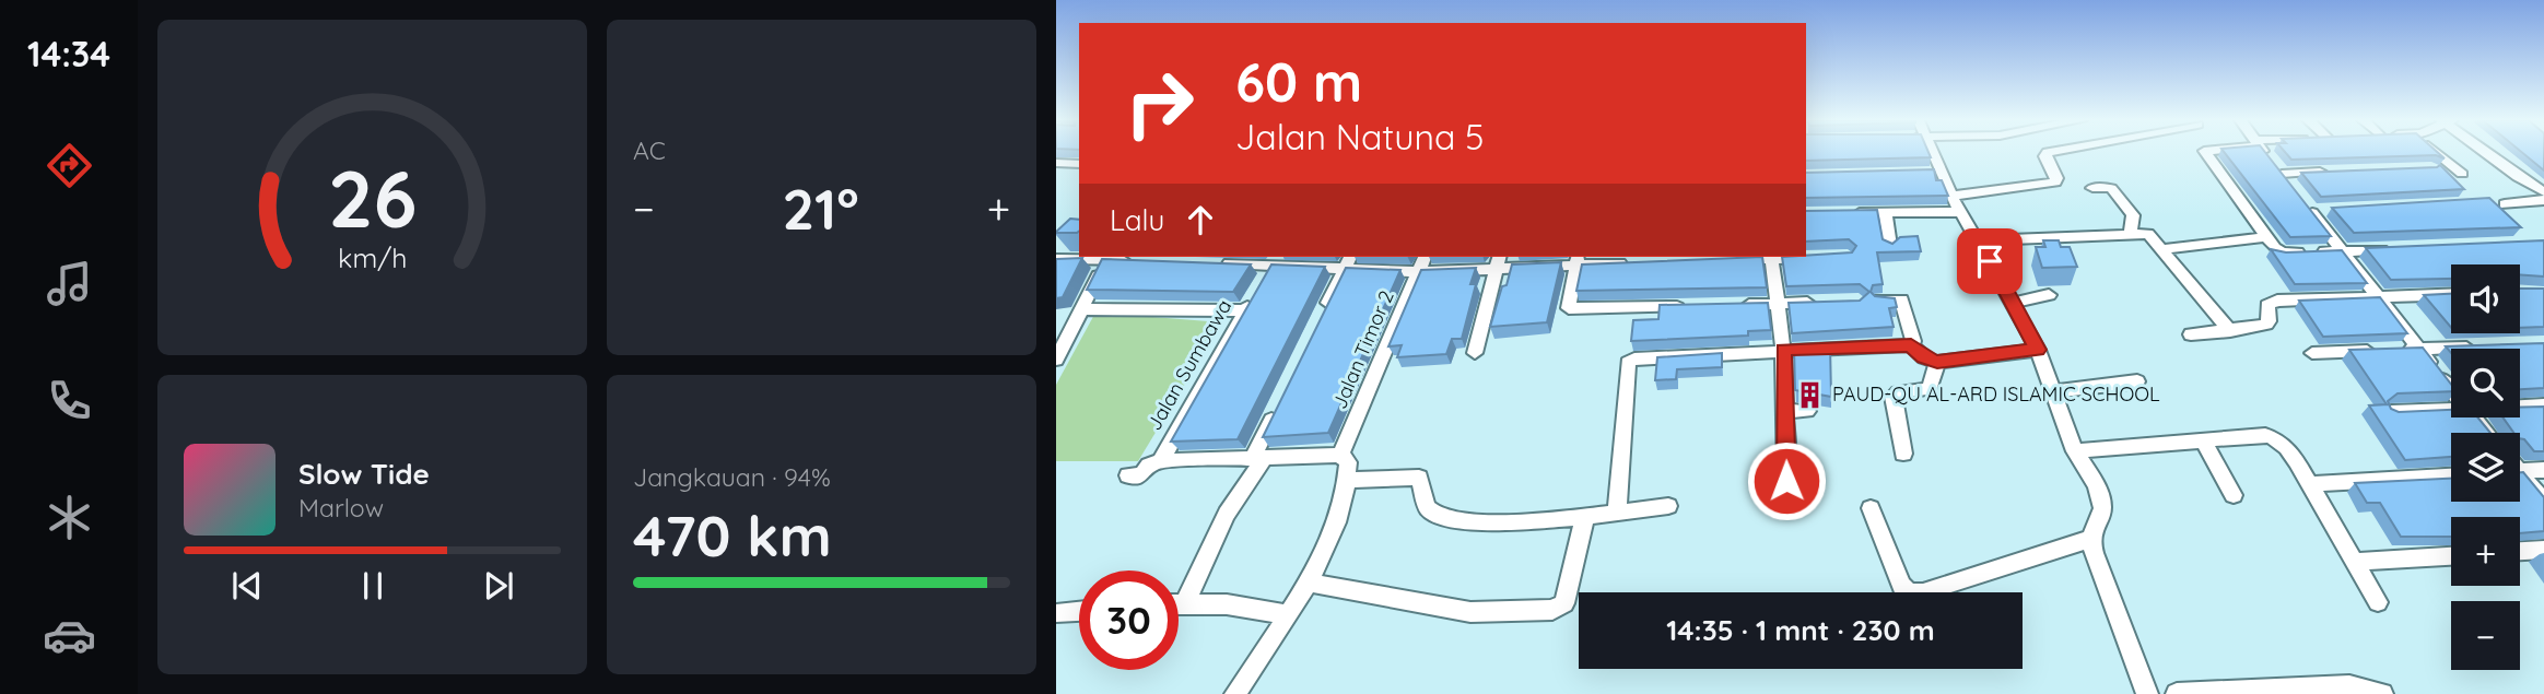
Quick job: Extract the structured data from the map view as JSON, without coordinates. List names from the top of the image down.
{
  "streets": {
    "street": ["Jalan Timor 2", "Jalan Sumbawa"]
  },
  "crossings": [
    ["Jalan Timor 2", "Jalan Sumbawa"]
  ],
  "places": {
    "building": ["PAUD-QU AL-ARD ISLAMIC SCHOOL"]
  },
  "page": {
    "tabs": "14:34",
    "tile": [
      "AC",
      ["Jangkauan · 94%", "470 km"]
    ],
    "turn": ["60 m", "Jalan Natuna 5"],
    "heat": ["−", "21°", "+"],
    "then": "Lalu",
    "map_buttons": ["+", "−"],
    "song": ["Slow Tide", "Marlow"],
    "limit": "30",
    "trip": "14:35 · 1 mnt · 230 m",
    "gauge": ["26", "km/h"]
  }
}
